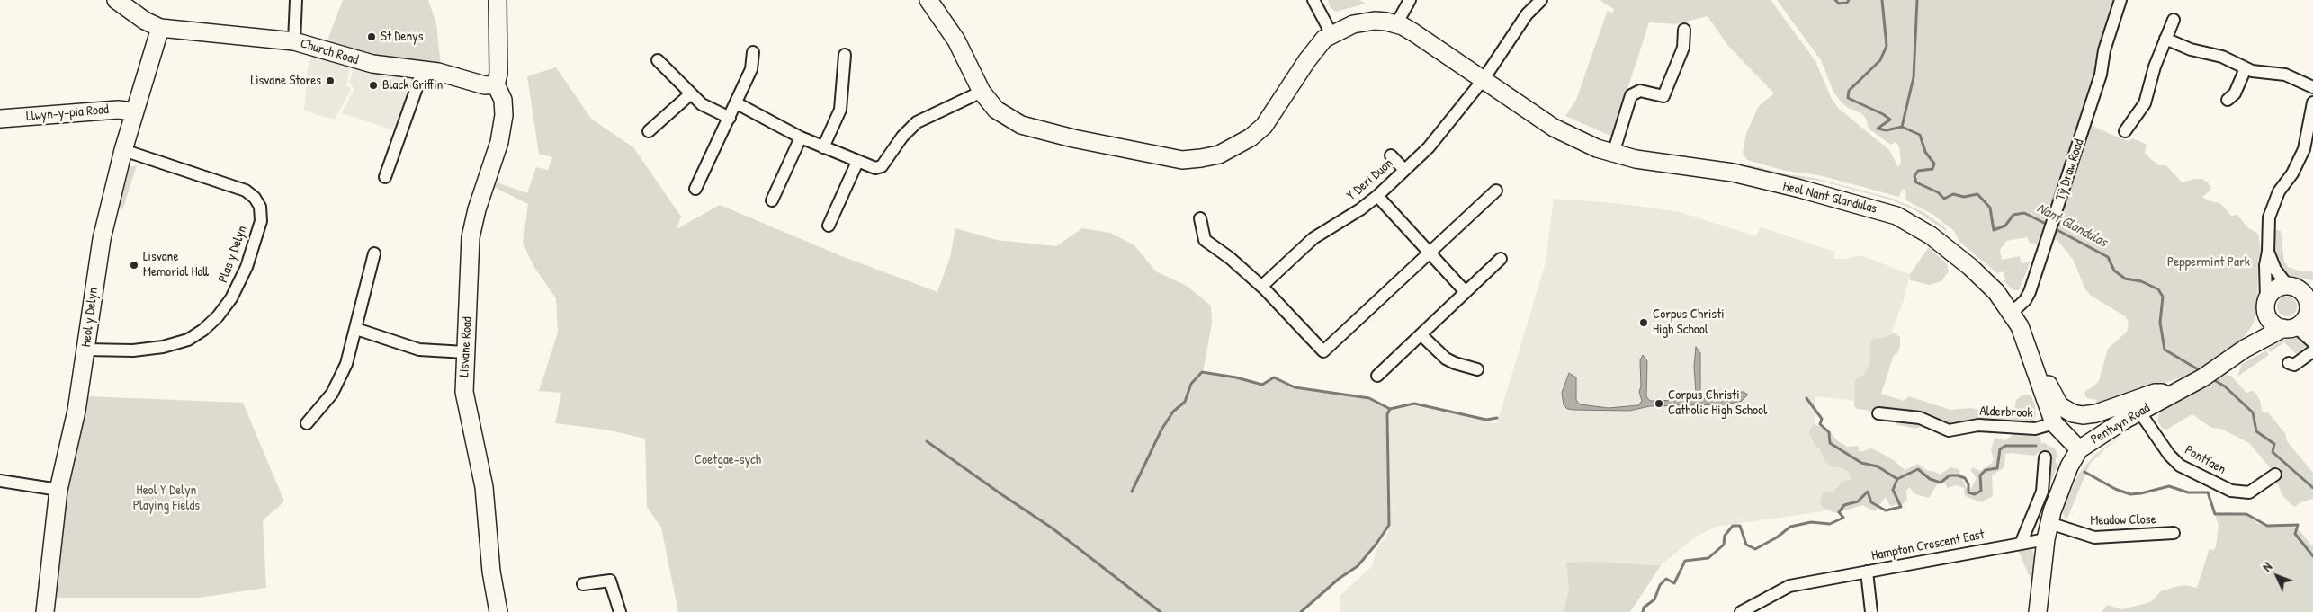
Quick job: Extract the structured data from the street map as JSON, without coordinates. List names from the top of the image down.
{
  "streets": {
    "street": [
      "Church Road",
      "Llwyn-y-pia Road",
      "Tŷ Draw Road",
      "Y Deri Duon",
      "Heol Nant Glandulas",
      "Plas y Delyn",
      "Heol y Delyn",
      "Lisvane Road",
      "Alderbrook",
      "Pentwyn Road",
      "Pontfaen",
      "Meadow Close",
      "Hampton Crescent East"
    ]
  },
  "crossings": [
    ["Church Road", "Heol y Delyn"],
    ["Church Road", "Lisvane Road"],
    ["Llwyn-y-pia Road", "Heol y Delyn"],
    ["Tŷ Draw Road", "Heol Nant Glandulas"],
    ["Y Deri Duon", "Heol Nant Glandulas"],
    ["Plas y Delyn", "Heol y Delyn"],
    ["Pentwyn Road", "Pontfaen"],
    ["Pentwyn Road", "Meadow Close"],
    ["Pentwyn Road", "Hampton Crescent East"],
    ["Meadow Close", "Hampton Crescent East"]
  ],
  "water": ["Nant Glandulas"],
  "parks": ["Peppermint Park", "Coetgae-sych", "Heol Y Delyn Playing Fields"],
  "places": [
    "St Denys",
    "Lisvane Stores",
    "Black Griffin",
    "Lisvane Memorial Hall",
    "Corpus Christi High School",
    "Corpus Christi Catholic High School"
  ],
  "north": "top left"
}
